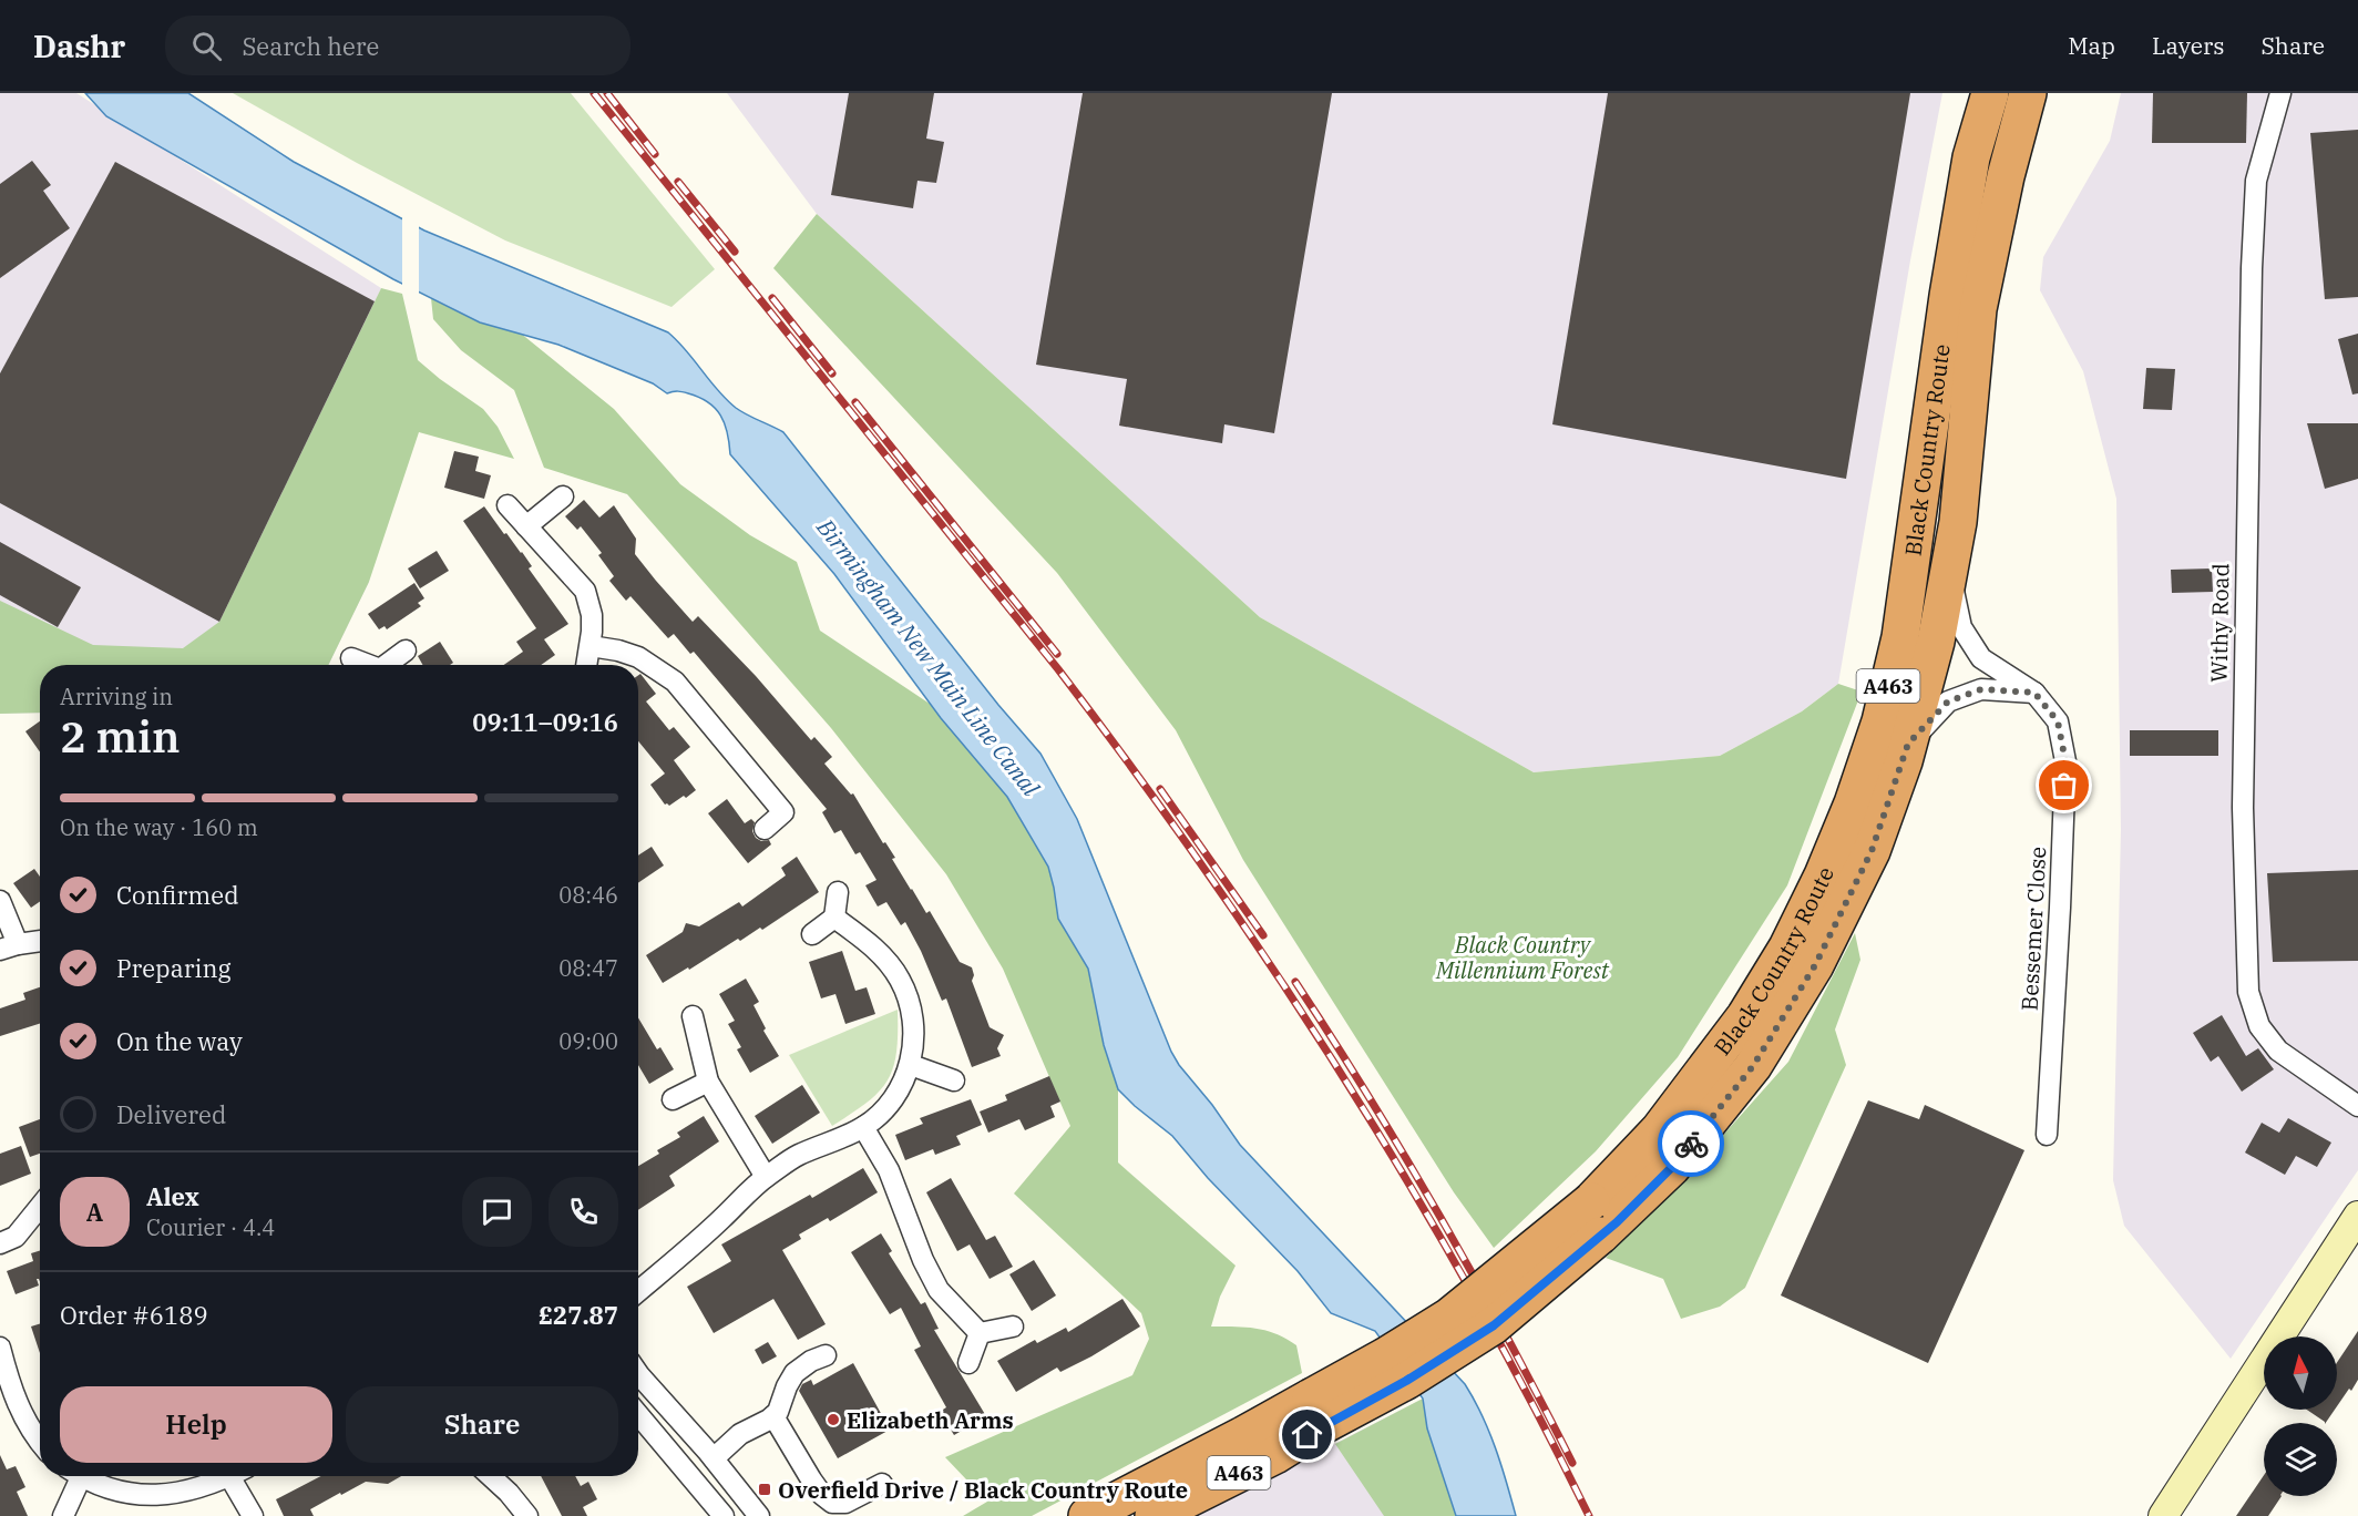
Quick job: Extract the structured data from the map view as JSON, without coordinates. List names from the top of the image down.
{
  "streets": {
    "highway": ["Black Country Route", "A463"],
    "street": ["Withy Road", "Bessemer Close"]
  },
  "crossings": [
    ["Black Country Route", "Bessemer Close"]
  ],
  "water": ["Birmingham New Main Line Canal"],
  "parks": ["Black Country Millennium Forest"],
  "places": {
    "other": ["Elizabeth Arms"],
    "transit": ["Overfield Drive / Black Country Route"]
  },
  "north": "top",
  "page": {
    "header": "Dashr",
    "search": "Search here",
    "nav": ["Map", "Layers", "Share"],
    "heading": ["2 min", "Arriving in", "09:11–09:16"],
    "panel": [
      "Alex",
      "Courier · 4.4",
      "Order #6189",
      "£27.87"
    ],
    "bar": "On the way · 160 m",
    "list": [
      ["Confirmed", "08:46"],
      ["Preparing", "08:47"],
      ["On the way", "09:00"],
      "Delivered"
    ],
    "round": "A",
    "buttons": ["Help", "Share"]
  }
}
